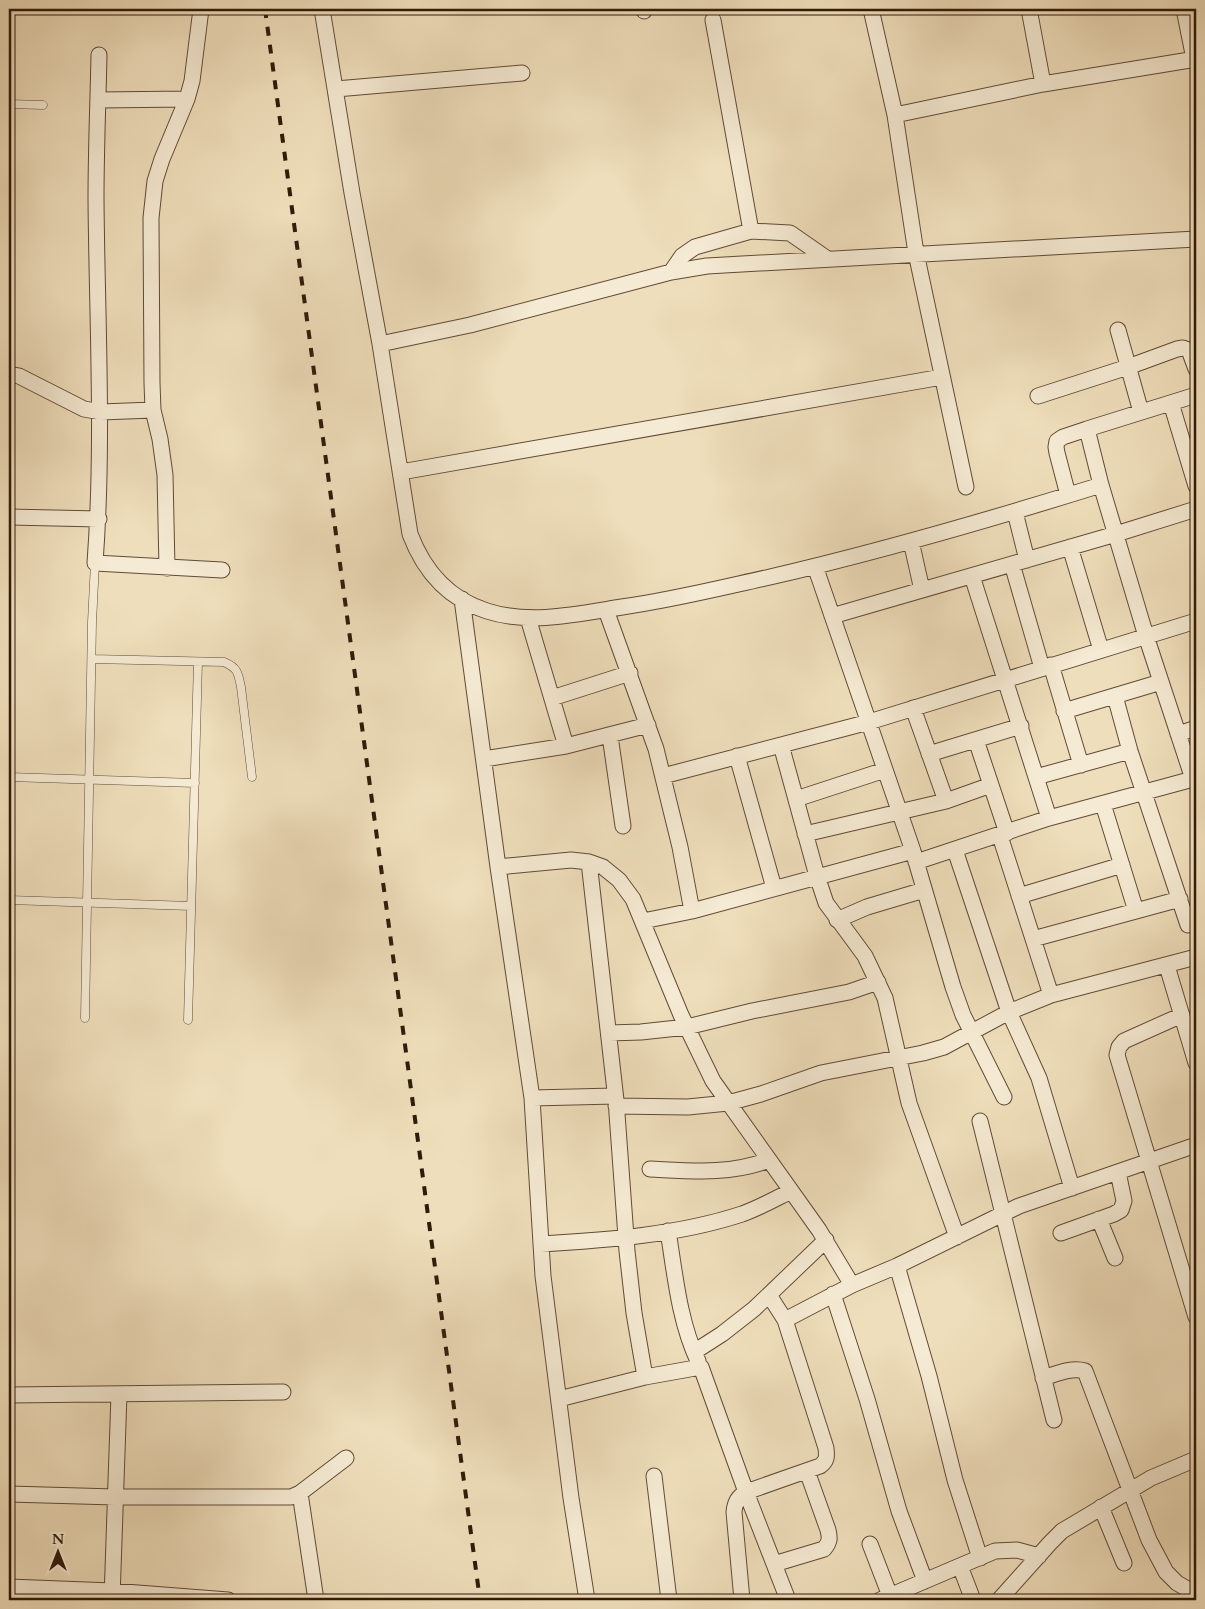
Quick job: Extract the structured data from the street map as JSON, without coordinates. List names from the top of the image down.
{
  "north": "top"
}
